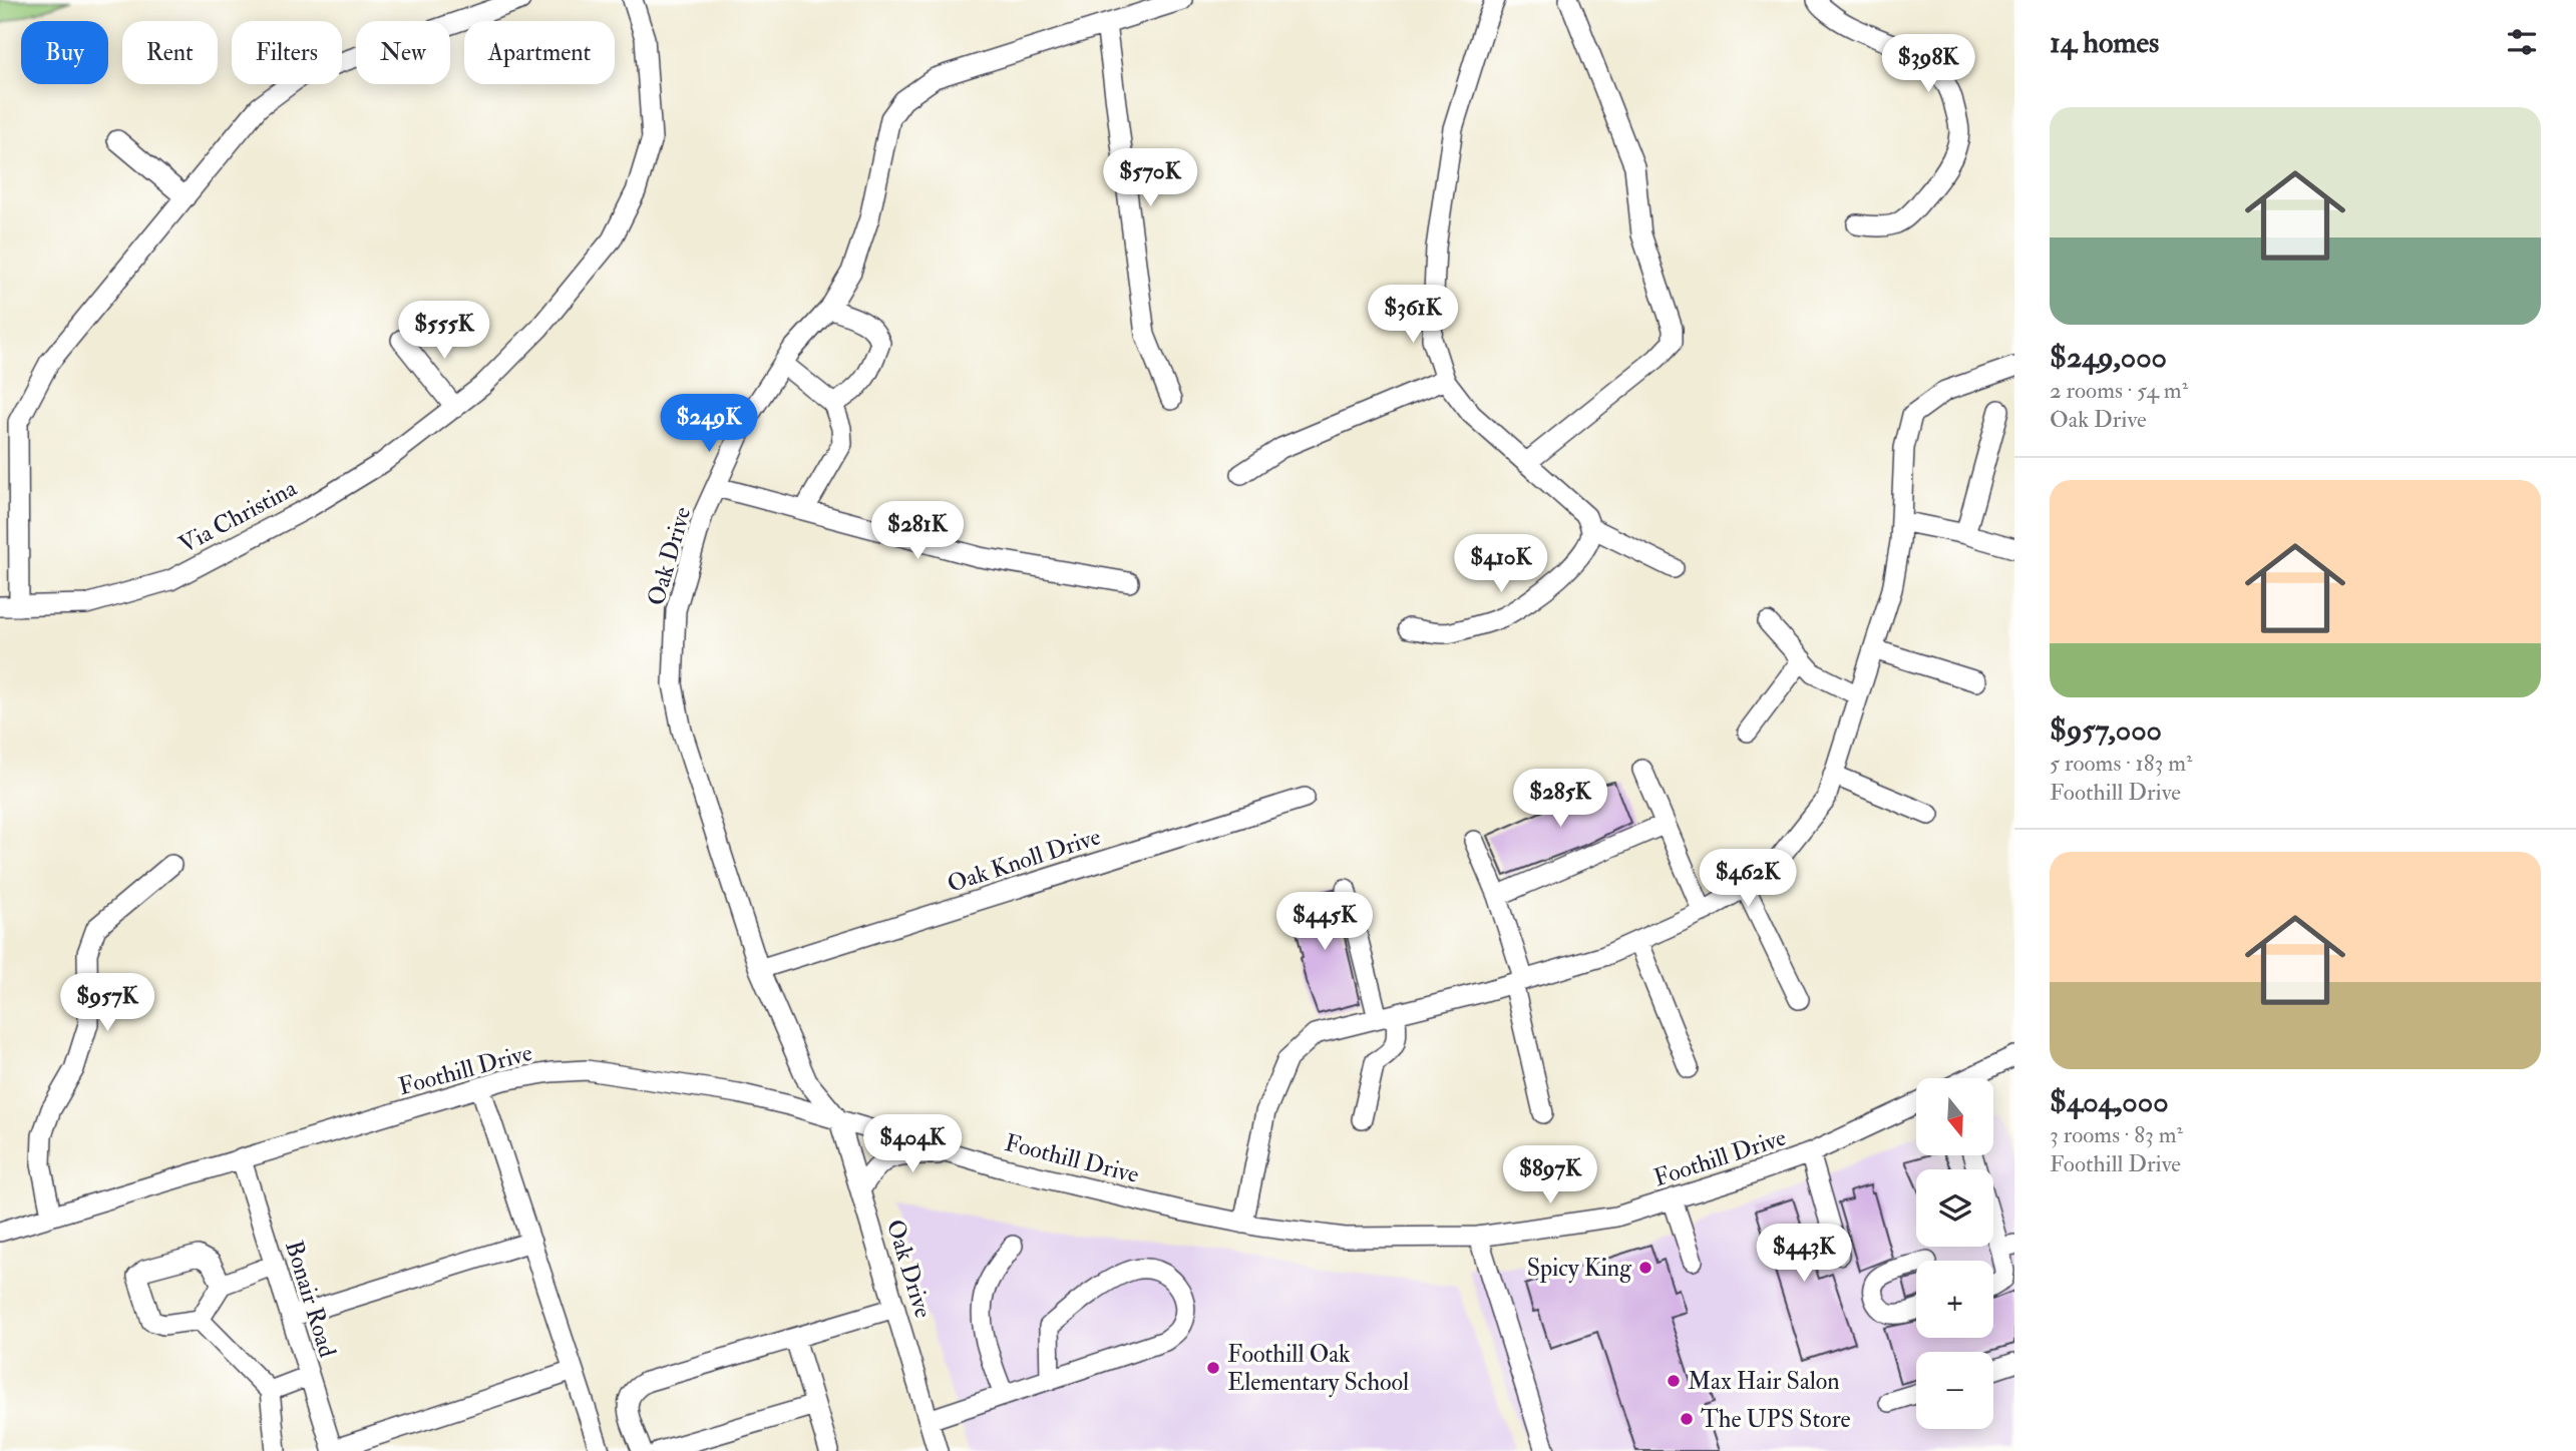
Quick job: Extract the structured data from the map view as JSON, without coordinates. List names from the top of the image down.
{
  "streets": {
    "street": [
      "Via Christina",
      "Oak Drive",
      "Oak Knoll Drive",
      "Foothill Drive",
      "Bonair Road"
    ]
  },
  "crossings": [
    ["Oak Drive", "Oak Knoll Drive"],
    ["Oak Drive", "Foothill Drive"],
    ["Foothill Drive", "Bonair Road"]
  ],
  "places": [
    "Spicy King",
    "Foothill Oak Elementary School",
    "Max Hair Salon",
    "The UPS Store"
  ],
  "north": "bottom",
  "page": {
    "heading": "14 homes",
    "chip": [
      "Buy",
      "Rent",
      "Filters",
      "New",
      "Apartment"
    ],
    "price": [
      "$398K",
      "$570K",
      "$361K",
      "$555K",
      "$249K",
      "$281K",
      "$410K",
      "$285K",
      "$462K",
      "$445K",
      "$957K",
      "$404K",
      "$897K",
      "$443K"
    ],
    "list": [
      {
        "name": "$249,000",
        "note": "2 rooms · 54 m² · Oak Drive"
      },
      {
        "name": "$957,000",
        "note": "5 rooms · 183 m² · Foothill Drive"
      },
      {
        "name": "$404,000",
        "note": "3 rooms · 83 m² · Foothill Drive"
      }
    ],
    "map_buttons": ["+", "−"]
  }
}
